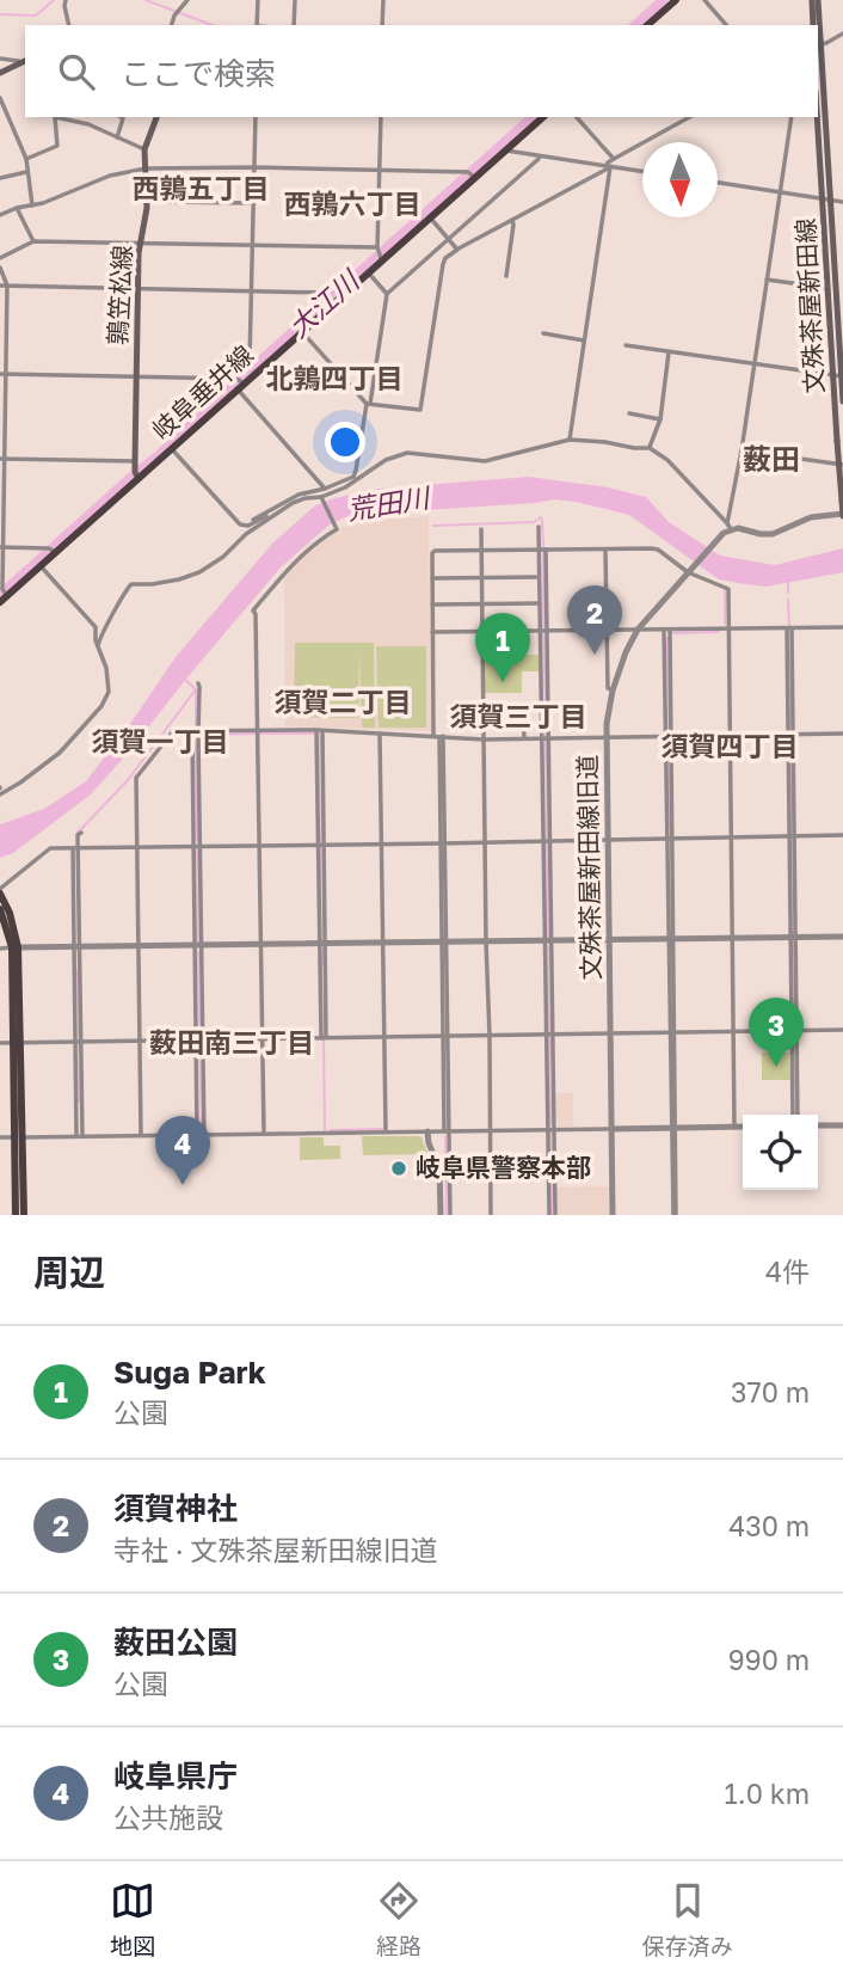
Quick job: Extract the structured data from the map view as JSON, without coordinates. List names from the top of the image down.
{
  "streets": {
    "main road": ["鶉笠松線", "文殊茶屋新田線", "岐阜垂井線"],
    "street": ["文殊茶屋新田線旧道"]
  },
  "crossings": [
    ["鶉笠松線", "岐阜垂井線"]
  ],
  "districts": [
    "西鶉五丁目",
    "西鶉六丁目",
    "北鶉四丁目",
    "薮田",
    "須賀二丁目",
    "須賀三丁目",
    "須賀一丁目",
    "須賀四丁目",
    "薮田南三丁目"
  ],
  "water": ["大江川", "荒田川"],
  "places": ["岐阜県警察本部"],
  "north": "bottom",
  "page": {
    "search": "ここで検索",
    "pins": [
      "2",
      "1",
      "3",
      "4"
    ],
    "heading": ["周辺", "4件"],
    "list": [
      {
        "mark": "1",
        "name": "Suga Park",
        "note": "公園",
        "value": "370 m"
      },
      {
        "mark": "2",
        "name": "須賀神社",
        "note": "寺社 · 文殊茶屋新田線旧道",
        "value": "430 m"
      },
      {
        "mark": "3",
        "name": "薮田公園",
        "note": "公園",
        "value": "990 m"
      },
      {
        "mark": "4",
        "name": "岐阜県庁",
        "note": "公共施設",
        "value": "1.0 km"
      }
    ],
    "nav": ["地図", "経路", "保存済み"]
  }
}
